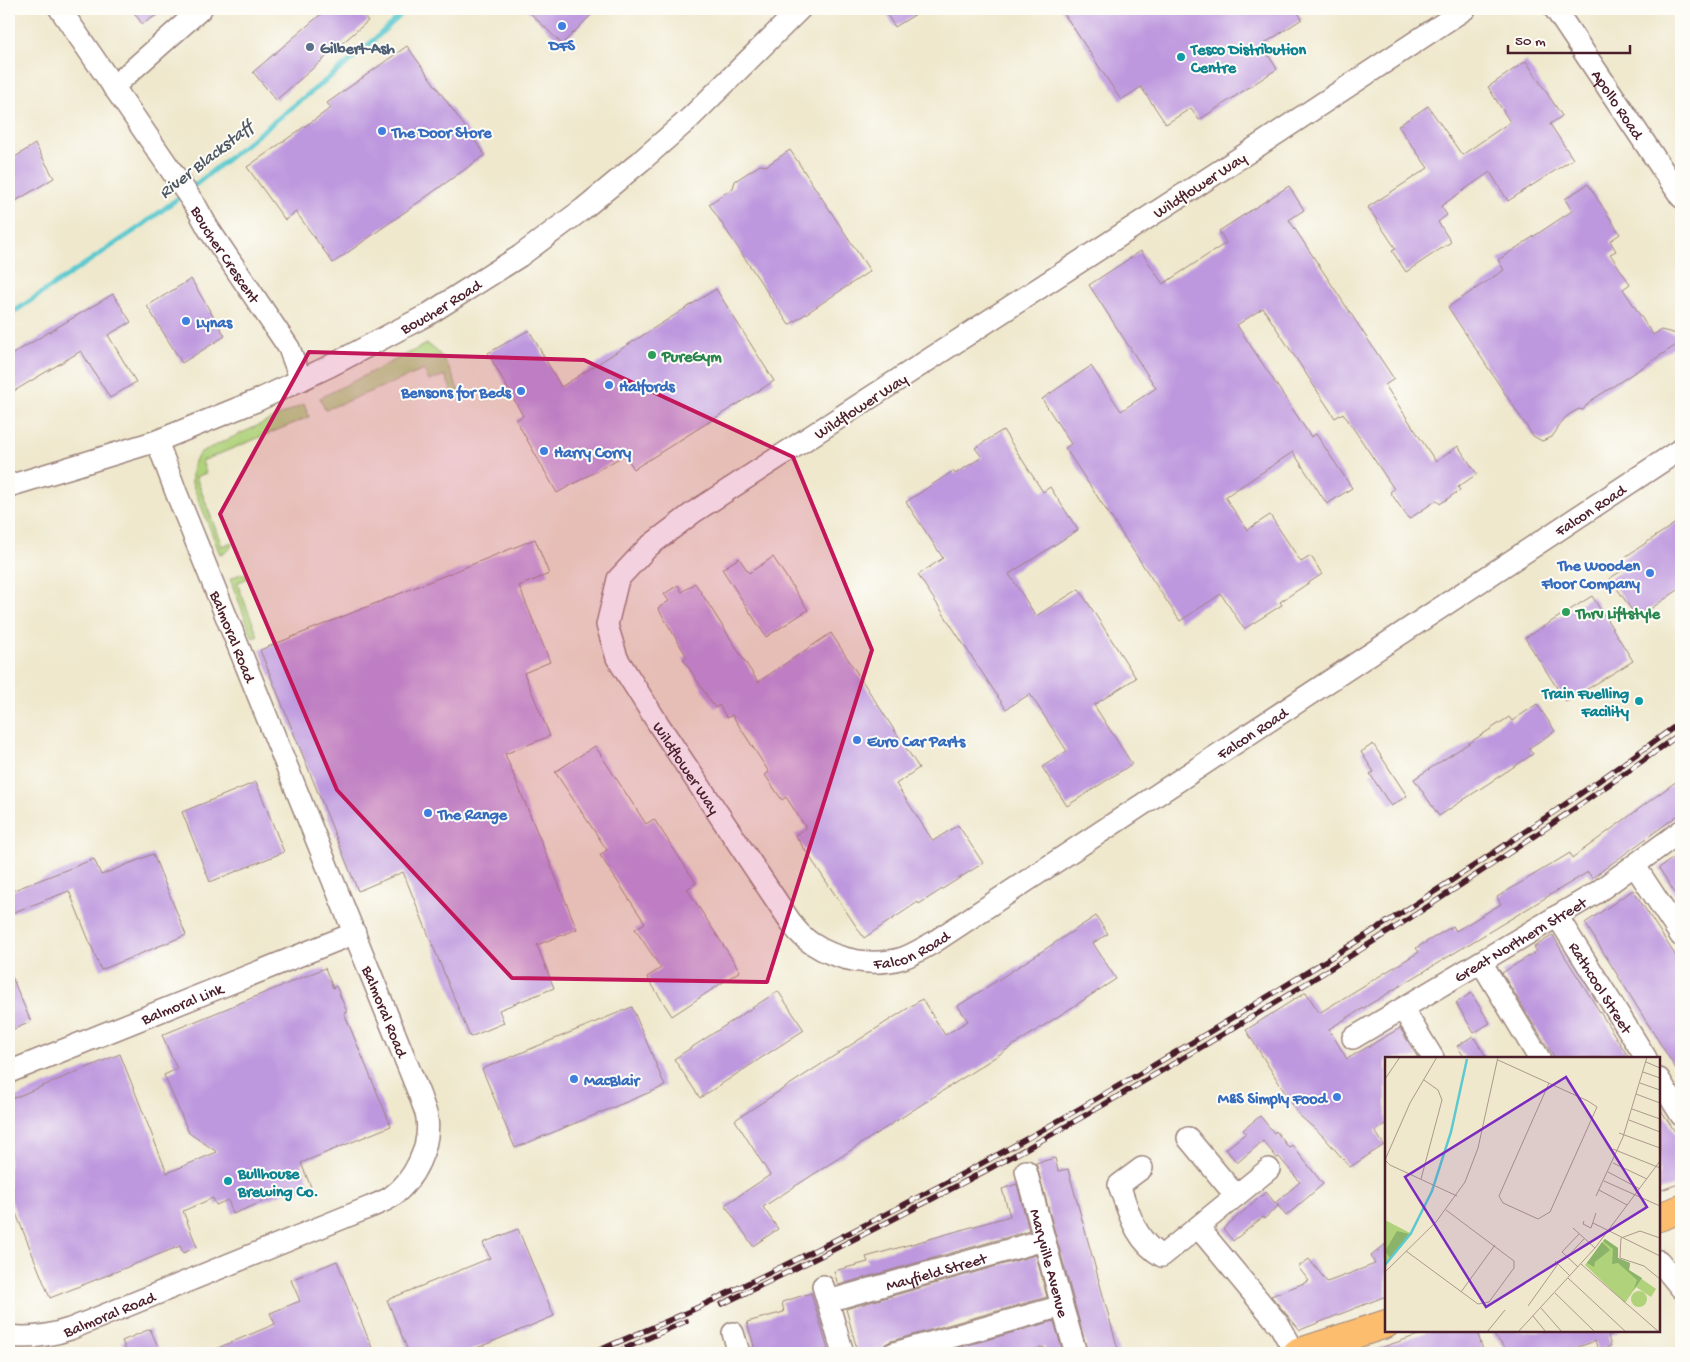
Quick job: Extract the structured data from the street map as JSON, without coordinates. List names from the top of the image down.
{
  "streets": {
    "street": [
      "Apollo Road",
      "Wildflower Way",
      "Boucher Crescent",
      "Boucher Road",
      "Falcon Road",
      "Balmoral Road",
      "Great Northern Street",
      "Rathcool Street",
      "Balmoral Link",
      "Maryville Avenue",
      "Mayfield Street"
    ]
  },
  "crossings": [
    ["Wildflower Way", "Falcon Road"],
    ["Boucher Crescent", "Boucher Road"],
    ["Boucher Road", "Balmoral Road"],
    ["Balmoral Road", "Balmoral Link"],
    ["Great Northern Street", "Rathcool Street"],
    ["Maryville Avenue", "Mayfield Street"]
  ],
  "water": ["River Blackstaff"],
  "places": [
    "DFS",
    "Gilbert-Ash",
    "Tesco Distribution Centre",
    "The Door Store",
    "Lynas",
    "PureGym",
    "Halfords",
    "Bensons for Beds",
    "Harry Corry",
    "The Wooden Floor Company",
    "Thrv Liftstyle",
    "Train Fuelling Facility",
    "Euro Car Parts",
    "The Range",
    "MacBlair",
    "M&S Simply Food",
    "Bullhouse Brewing Co."
  ],
  "scale_bar": "50 m"
}
